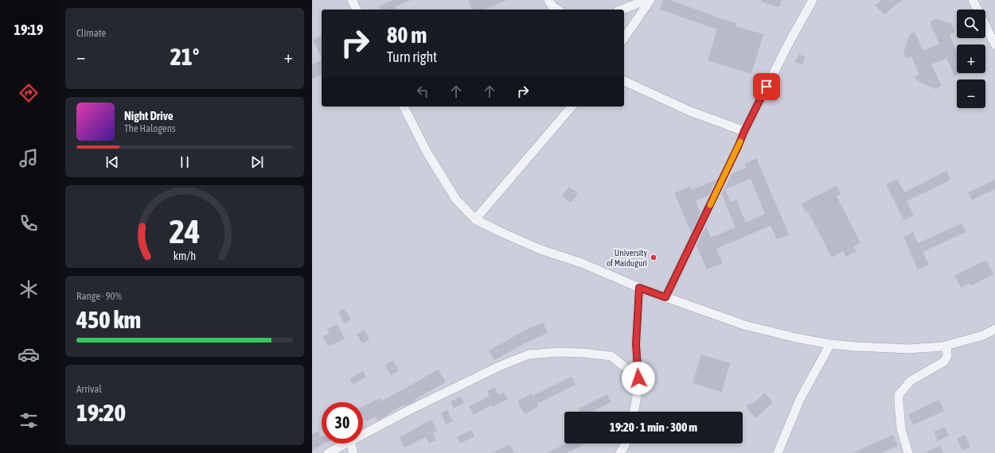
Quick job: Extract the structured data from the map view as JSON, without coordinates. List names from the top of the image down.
{
  "places": ["University of Maiduguri"],
  "page": {
    "tabs": "19:19",
    "tile": [
      "Climate",
      ["Range · 90%", "450 km"],
      ["Arrival", "19:20"]
    ],
    "map_buttons": ["+", "−"],
    "turn": ["80 m", "Turn right"],
    "heat": ["−", "21°", "+"],
    "song": ["Night Drive", "The Halogens"],
    "limit": "30",
    "trip": "19:20 · 1 min · 300 m",
    "gauge": ["24", "km/h"]
  }
}
